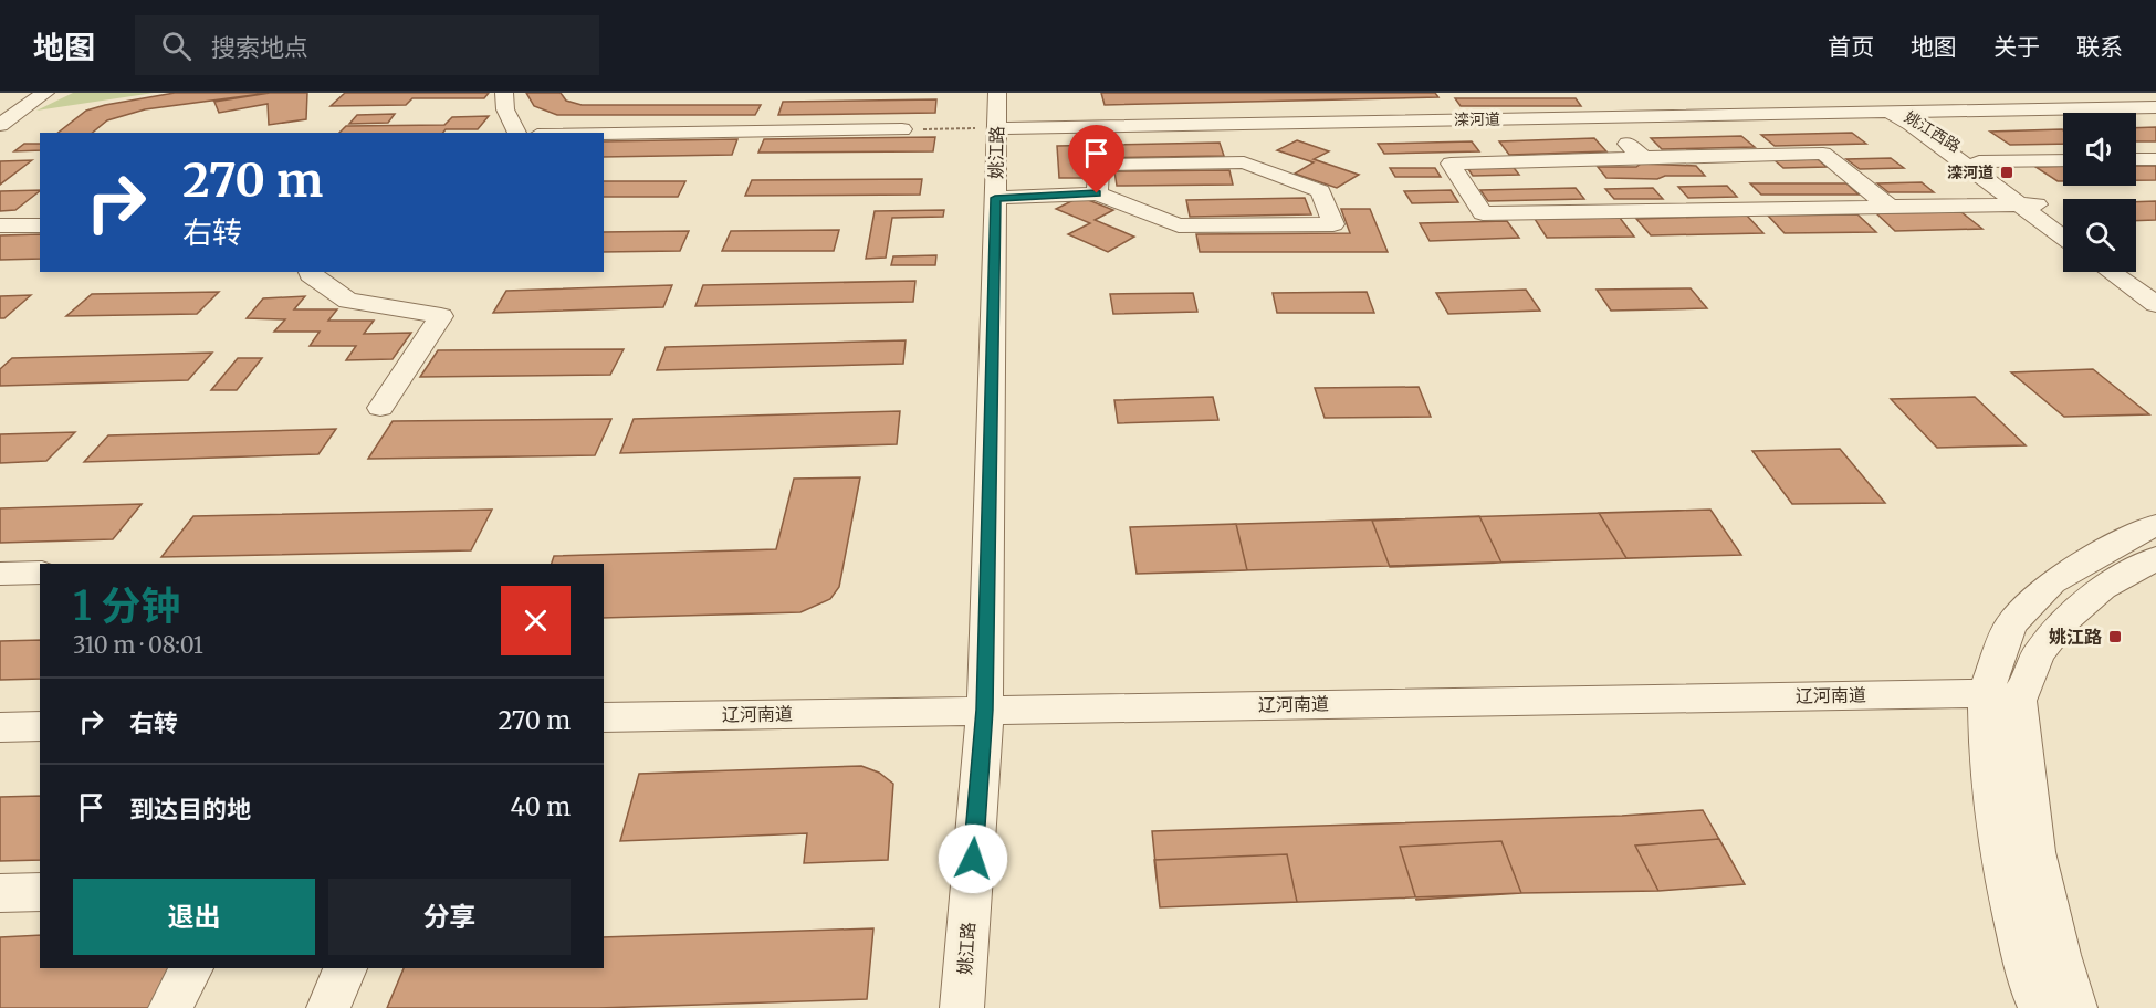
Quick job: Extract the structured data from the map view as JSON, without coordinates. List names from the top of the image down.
{
  "streets": {
    "street": [
      "滦河道",
      "姚江西路",
      "姚江路",
      "辽河南道"
    ]
  },
  "crossings": [
    ["滦河道", "姚江西路"],
    ["滦河道", "姚江路"],
    ["姚江路", "辽河南道"]
  ],
  "places": {
    "transit": ["滦河道", "姚江路"]
  },
  "page": {
    "header": "地图",
    "search": "搜索地点",
    "nav": [
      "首页",
      "地图",
      "关于",
      "联系"
    ],
    "turn": ["270 m", "右转"],
    "heading": ["1 分钟", "310 m · 08:01"],
    "list": [
      {
        "name": "右转",
        "value": "270 m"
      },
      {
        "name": "到达目的地",
        "value": "40 m"
      }
    ],
    "buttons": ["退出", "分享"]
  }
}
